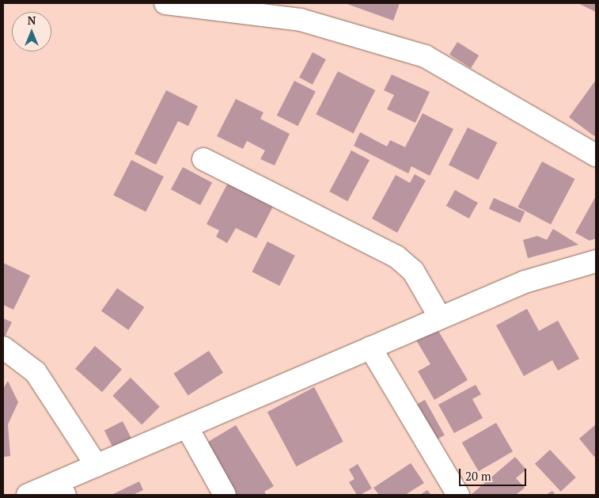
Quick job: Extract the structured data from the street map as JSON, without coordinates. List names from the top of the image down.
{
  "scale_bar": "20 m",
  "north": "top"
}
